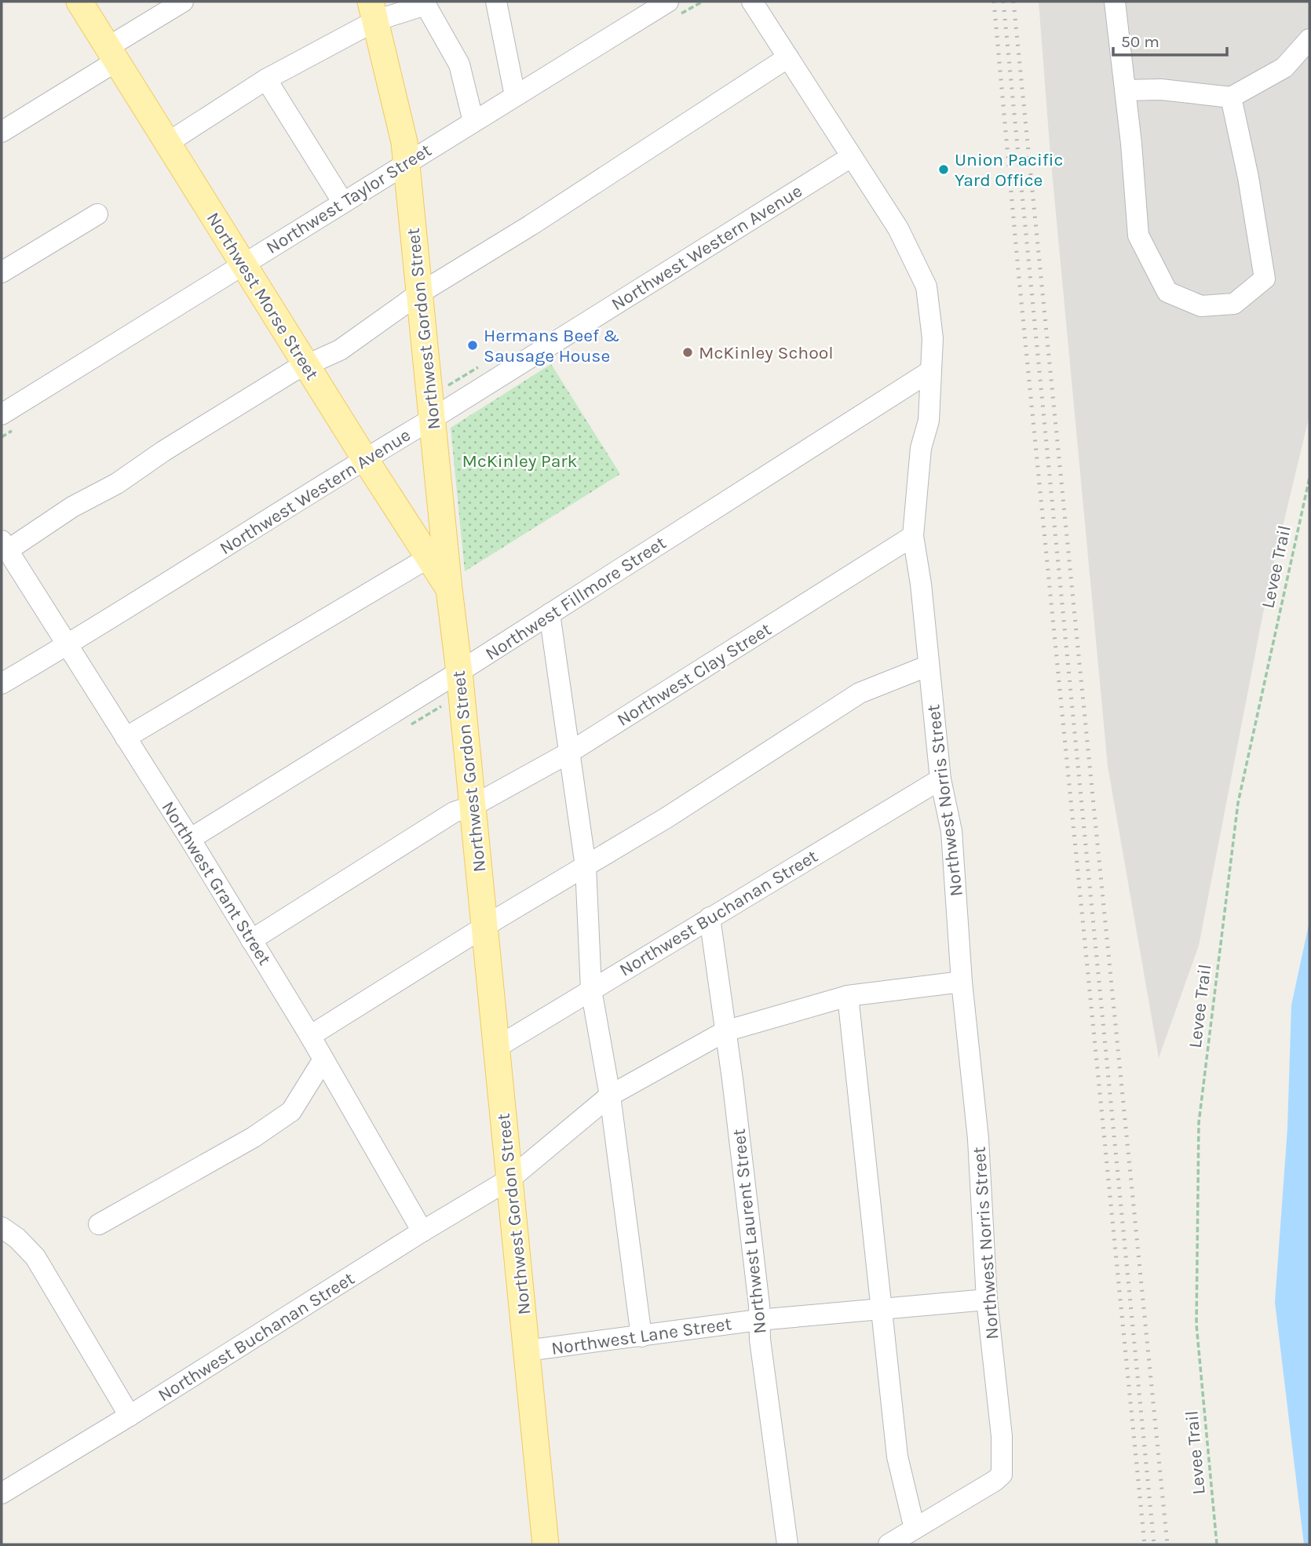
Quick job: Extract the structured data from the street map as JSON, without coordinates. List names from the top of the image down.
{
  "streets": {
    "main road": ["Northwest Morse Street", "Northwest Gordon Street"],
    "street": [
      "Northwest Taylor Street",
      "Northwest Western Avenue",
      "Northwest Fillmore Street",
      "Northwest Clay Street",
      "Northwest Norris Street",
      "Northwest Grant Street",
      "Northwest Buchanan Street",
      "Northwest Laurent Street",
      "Northwest Lane Street"
    ],
    "path": ["Levee Trail"]
  },
  "crossings": [
    ["Northwest Taylor Street", "Northwest Morse Street"],
    ["Northwest Taylor Street", "Northwest Gordon Street"],
    ["Northwest Western Avenue", "Northwest Morse Street"],
    ["Northwest Western Avenue", "Northwest Gordon Street"],
    ["Northwest Western Avenue", "Northwest Norris Street"],
    ["Northwest Western Avenue", "Northwest Grant Street"],
    ["Northwest Morse Street", "Northwest Gordon Street"],
    ["Northwest Gordon Street", "Northwest Fillmore Street"],
    ["Northwest Gordon Street", "Northwest Clay Street"],
    ["Northwest Gordon Street", "Northwest Buchanan Street"],
    ["Northwest Gordon Street", "Northwest Lane Street"],
    ["Northwest Fillmore Street", "Northwest Norris Street"],
    ["Northwest Fillmore Street", "Northwest Grant Street"],
    ["Northwest Clay Street", "Northwest Norris Street"],
    ["Northwest Clay Street", "Northwest Grant Street"],
    ["Northwest Norris Street", "Northwest Buchanan Street"],
    ["Northwest Norris Street", "Northwest Lane Street"],
    ["Northwest Grant Street", "Northwest Buchanan Street"],
    ["Northwest Buchanan Street", "Northwest Laurent Street"],
    ["Northwest Laurent Street", "Northwest Lane Street"]
  ],
  "parks": ["McKinley Park"],
  "places": ["Union Pacific Yard Office", "Hermans Beef & Sausage House", "McKinley School"],
  "scale_bar": "50 m"
}
